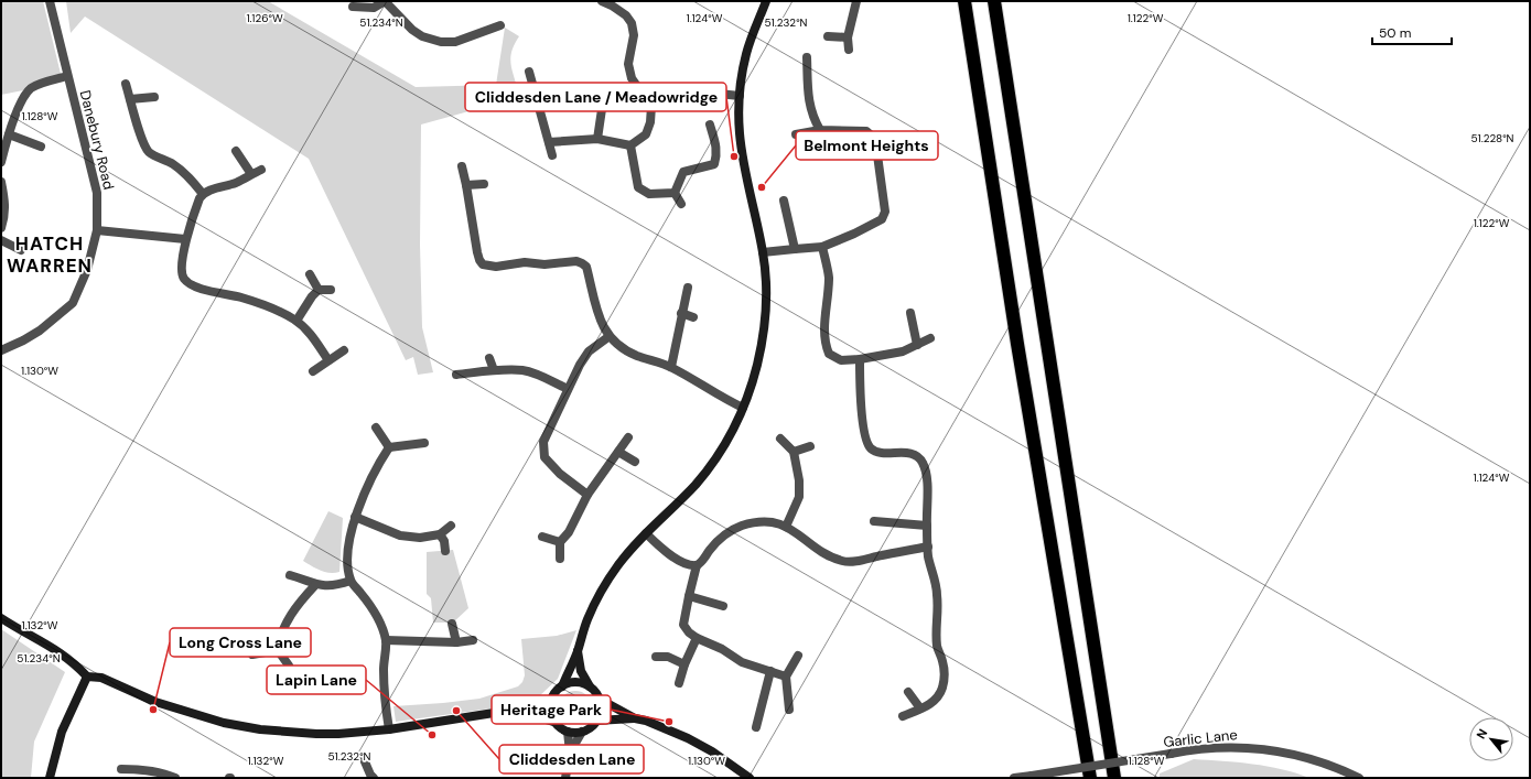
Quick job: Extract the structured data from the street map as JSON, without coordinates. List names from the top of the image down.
{
  "streets": {
    "street": ["Danebury Road", "Garlic Lane"]
  },
  "districts": ["HATCH WARREN"],
  "places": [
    "Cliddesden Lane / Meadowridge",
    "Belmont Heights",
    "Long Cross Lane",
    "Cliddesden Lane",
    "Heritage Park",
    "Lapin Lane"
  ],
  "scale_bar": "50 m",
  "north": "top left",
  "coordinates": [
    "1.126°W",
    "1.124°W",
    "1.122°W",
    "51.234°N",
    "51.232°N",
    "1.128°W",
    "51.228°N",
    "1.130°W",
    "1.132°W"
  ]
}
